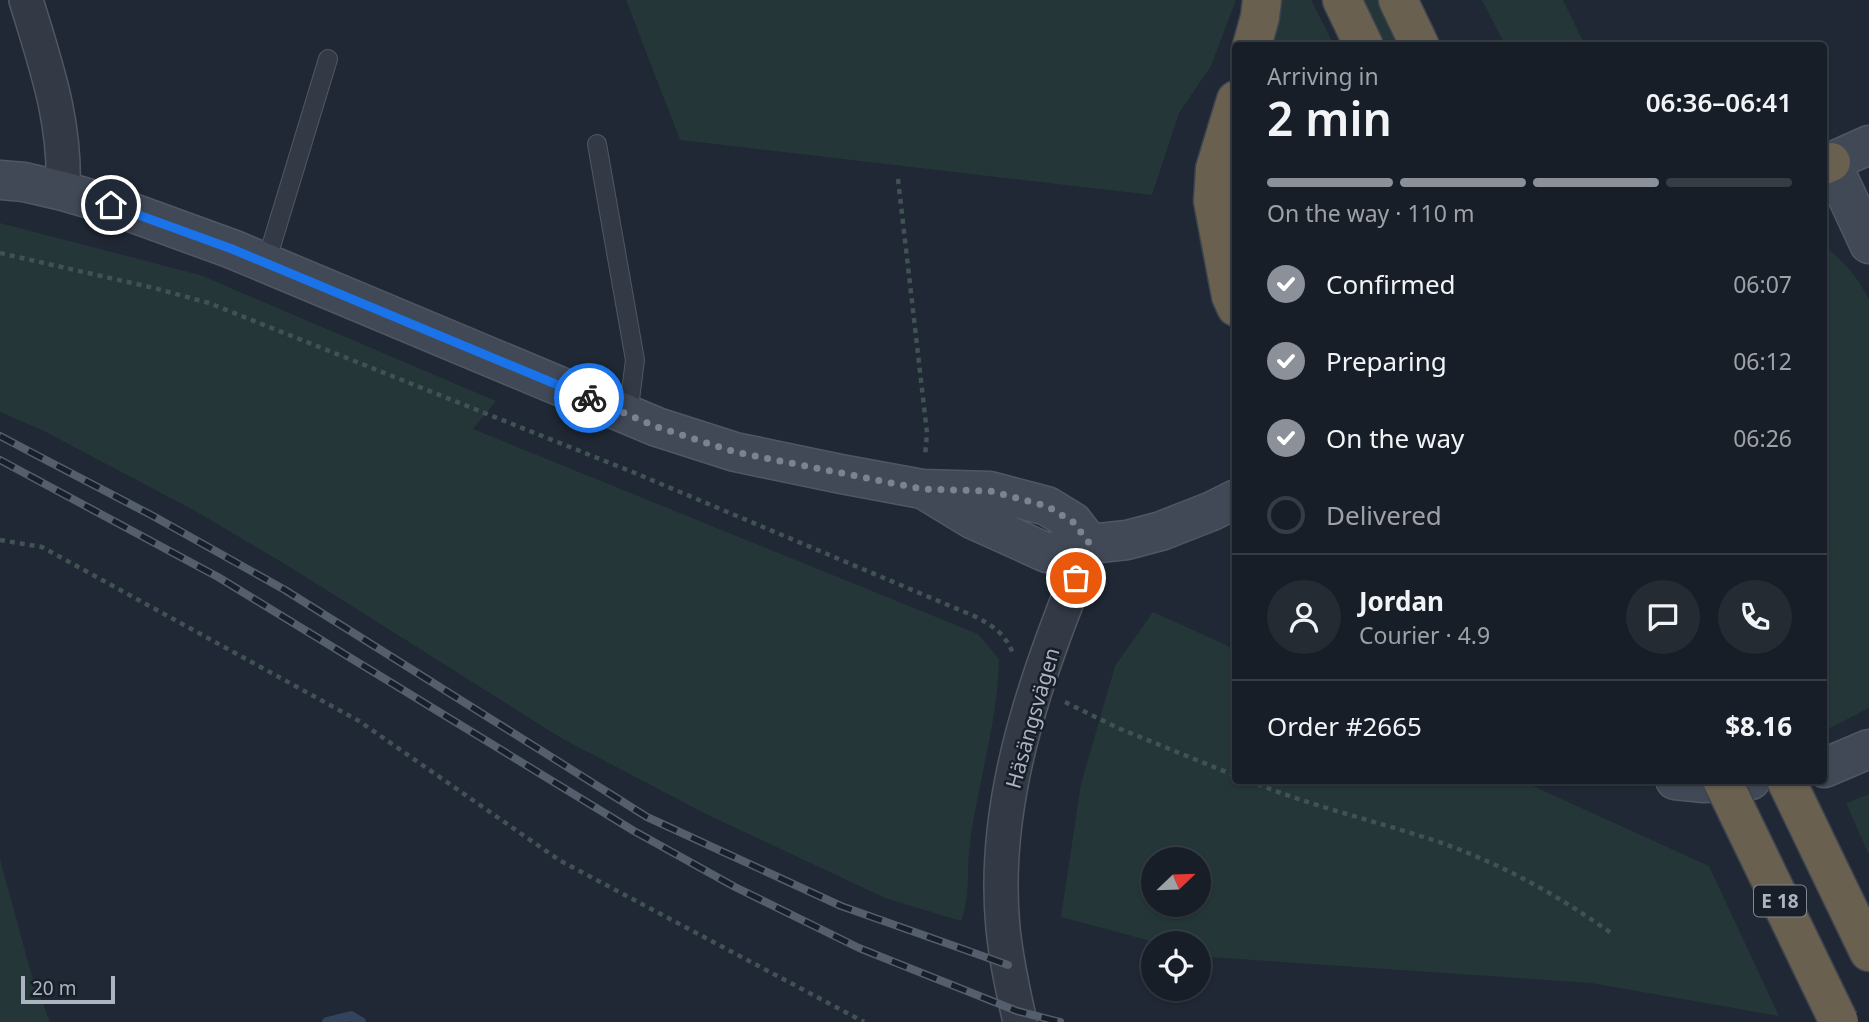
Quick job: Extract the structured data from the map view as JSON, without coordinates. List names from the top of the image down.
{
  "streets": {
    "highway": ["E 18"],
    "street": ["Häsängsvägen"]
  },
  "scale_bar": "20 m",
  "north": "top right",
  "page": {
    "heading": ["2 min", "Arriving in", "06:36–06:41"],
    "panel": [
      "Jordan",
      "Courier · 4.9",
      "Order #2665",
      "$8.16"
    ],
    "bar": "On the way · 110 m",
    "list": [
      ["Confirmed", "06:07"],
      ["Preparing", "06:12"],
      ["On the way", "06:26"],
      "Delivered"
    ],
    "scale": "20 m"
  }
}
